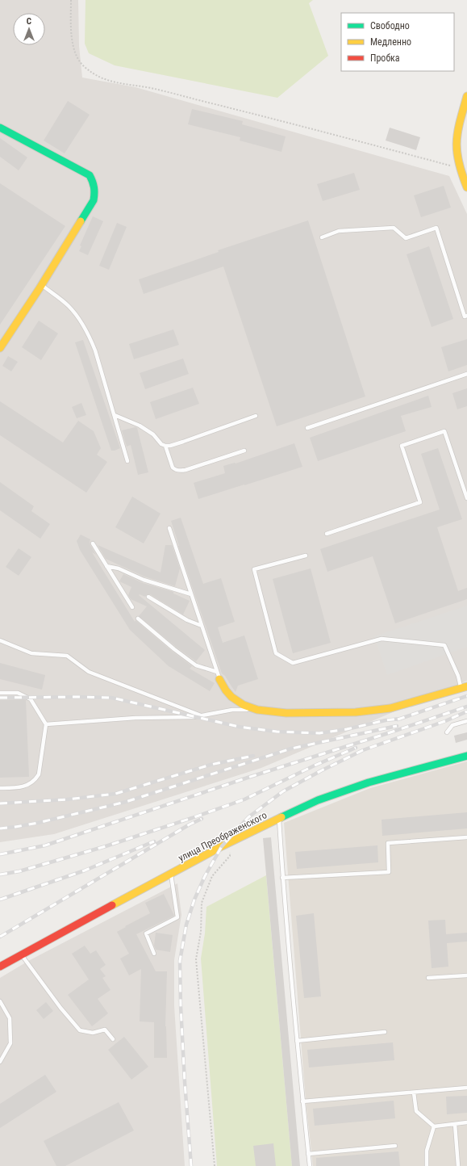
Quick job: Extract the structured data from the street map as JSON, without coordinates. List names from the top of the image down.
{
  "streets": {
    "street": ["улица Преображенского"]
  },
  "legend": ["Свободно", "Медленно", "Пробка"],
  "north": "top"
}
